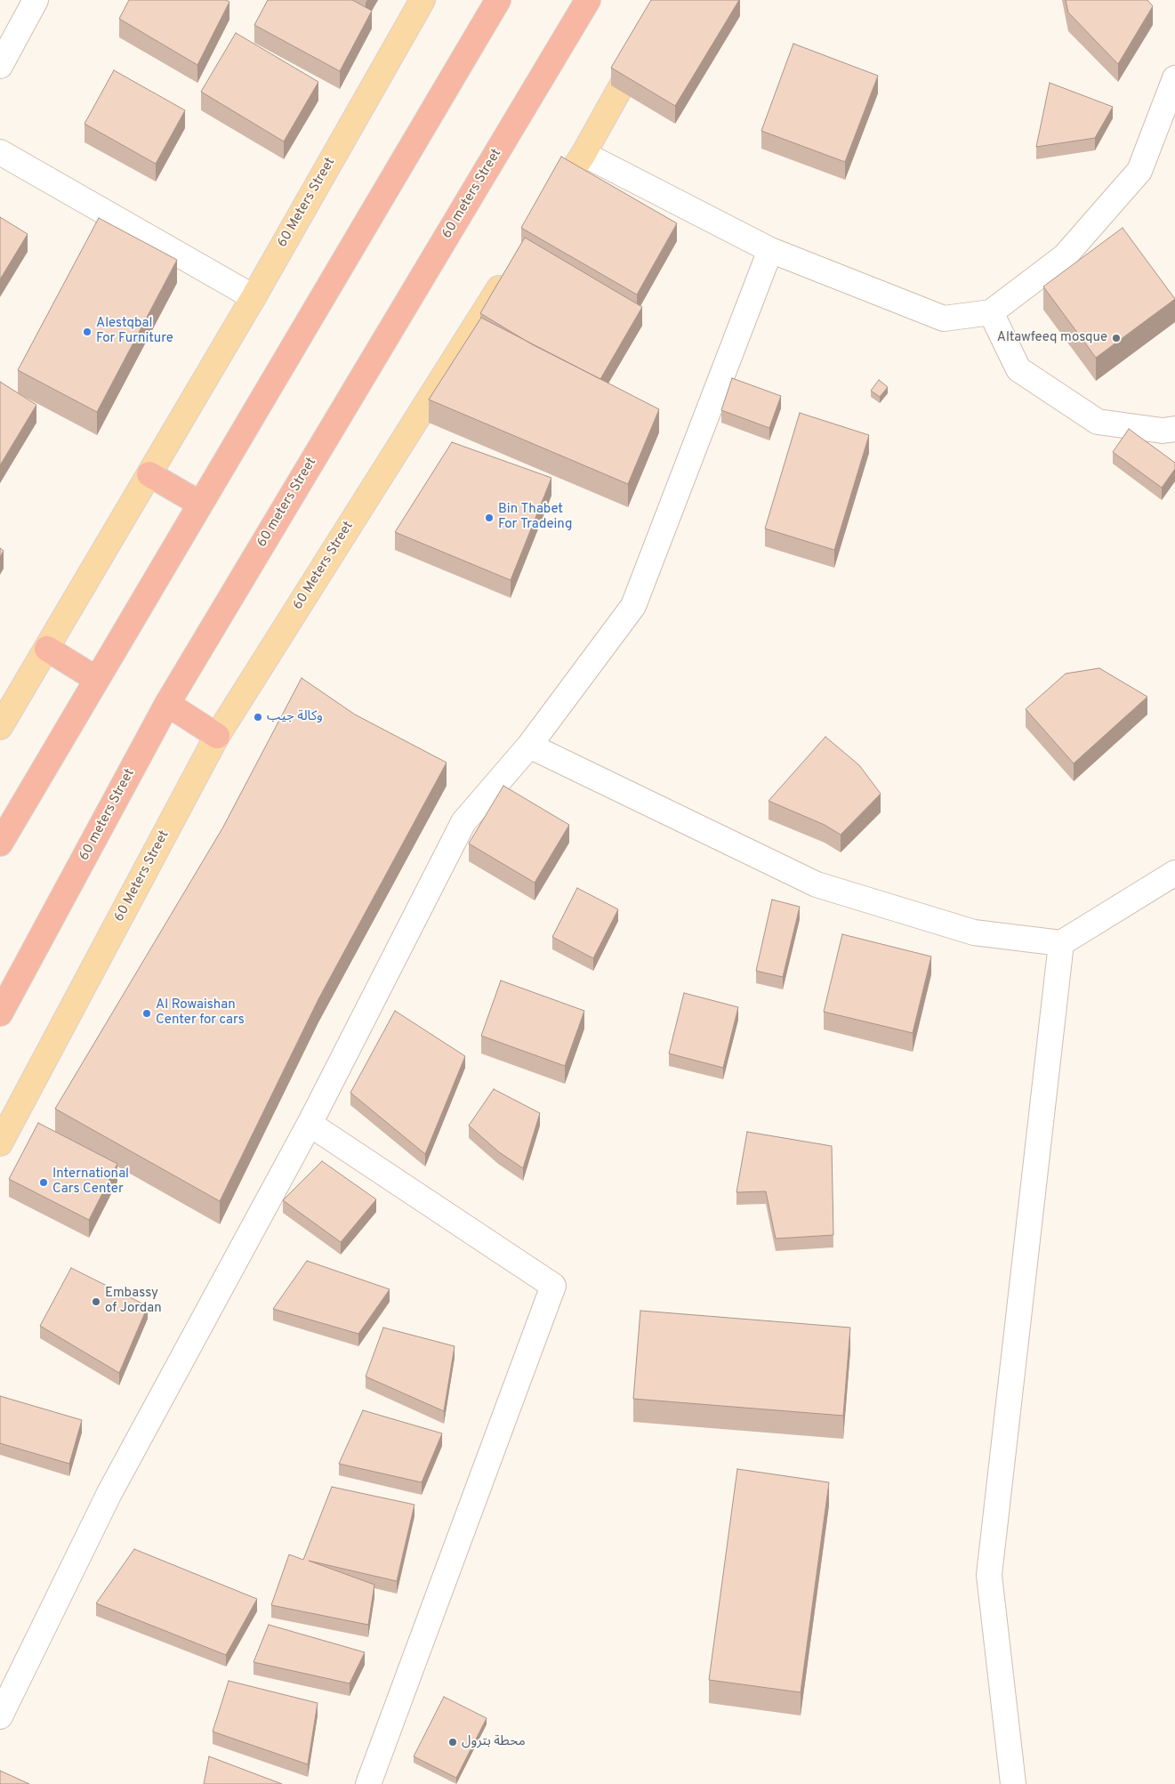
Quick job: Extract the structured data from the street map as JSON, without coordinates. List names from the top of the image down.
{
  "streets": {
    "highway": ["60 meters Street"],
    "main road": ["60 Meters Street"]
  },
  "places": [
    "Alestqbal For Furniture",
    "Altawfeeq mosque",
    "Bin Thabet For Tradeing",
    "وكالة جيب",
    "Al Rowaishan Center for cars",
    "International Cars Center",
    "Embassy of Jordan",
    "محطة بترول"
  ]
}
